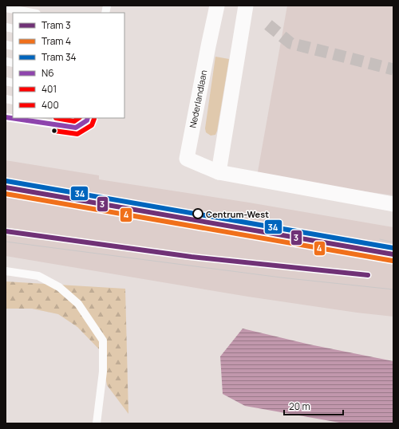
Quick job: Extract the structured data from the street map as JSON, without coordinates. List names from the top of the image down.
{
  "streets": {
    "street": ["Nederlandlaan"]
  },
  "places": ["Centrum-West"],
  "lines": [
    "transit line N6",
    "transit line 400",
    "transit line 401",
    "tram line 34",
    "tram line 3",
    "tram line 4"
  ],
  "legend": [
    "Tram 3",
    "Tram 4",
    "Tram 34",
    "N6",
    "401",
    "400"
  ],
  "scale_bar": "20 m"
}
